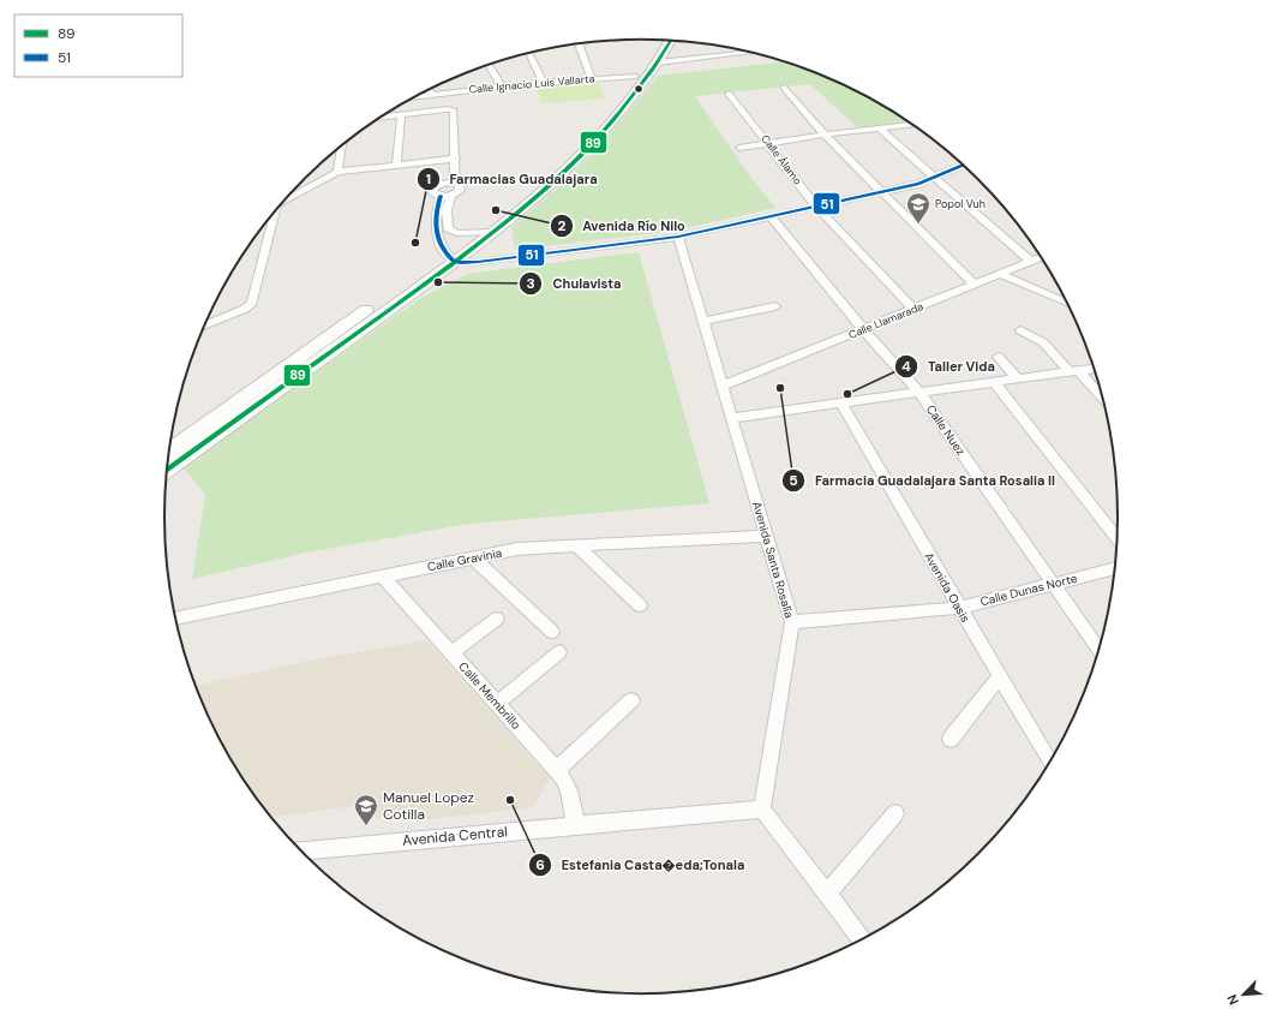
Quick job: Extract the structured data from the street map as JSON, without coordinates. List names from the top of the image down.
{
  "streets": {
    "street": [
      "Calle Ignacio Luis Vallarta",
      "Calle Álamo",
      "Calle Llamarada",
      "Calle Nuez",
      "Calle Gravinia",
      "Avenida Santa Rosalía",
      "Avenida Oasis",
      "Calle Dunas Norte",
      "Calle Membrillo",
      "Avenida Central"
    ]
  },
  "crossings": [
    ["Calle Álamo", "Calle Llamarada"],
    ["Calle Llamarada", "Calle Nuez"],
    ["Calle Llamarada", "Avenida Santa Rosalía"],
    ["Calle Nuez", "Calle Dunas Norte"],
    ["Calle Gravinia", "Avenida Santa Rosalía"],
    ["Calle Gravinia", "Calle Membrillo"],
    ["Avenida Santa Rosalía", "Calle Dunas Norte"],
    ["Avenida Santa Rosalía", "Avenida Central"],
    ["Avenida Oasis", "Calle Dunas Norte"],
    ["Calle Membrillo", "Avenida Central"]
  ],
  "places": {
    "other": [
      "Avenida Río Nilo",
      "Farmacias Guadalajara",
      "Chulavista",
      "Farmacia Guadalajara Santa Rosalia II",
      "Taller Vida",
      "Estefania Casta�eda;Tonala"
    ],
    "school or university": ["Popol Vuh", "Manuel Lopez Cotilla"]
  },
  "lines": ["transit line 89", "transit line 51"],
  "legend": ["89", "51"],
  "north": "bottom left"
}
